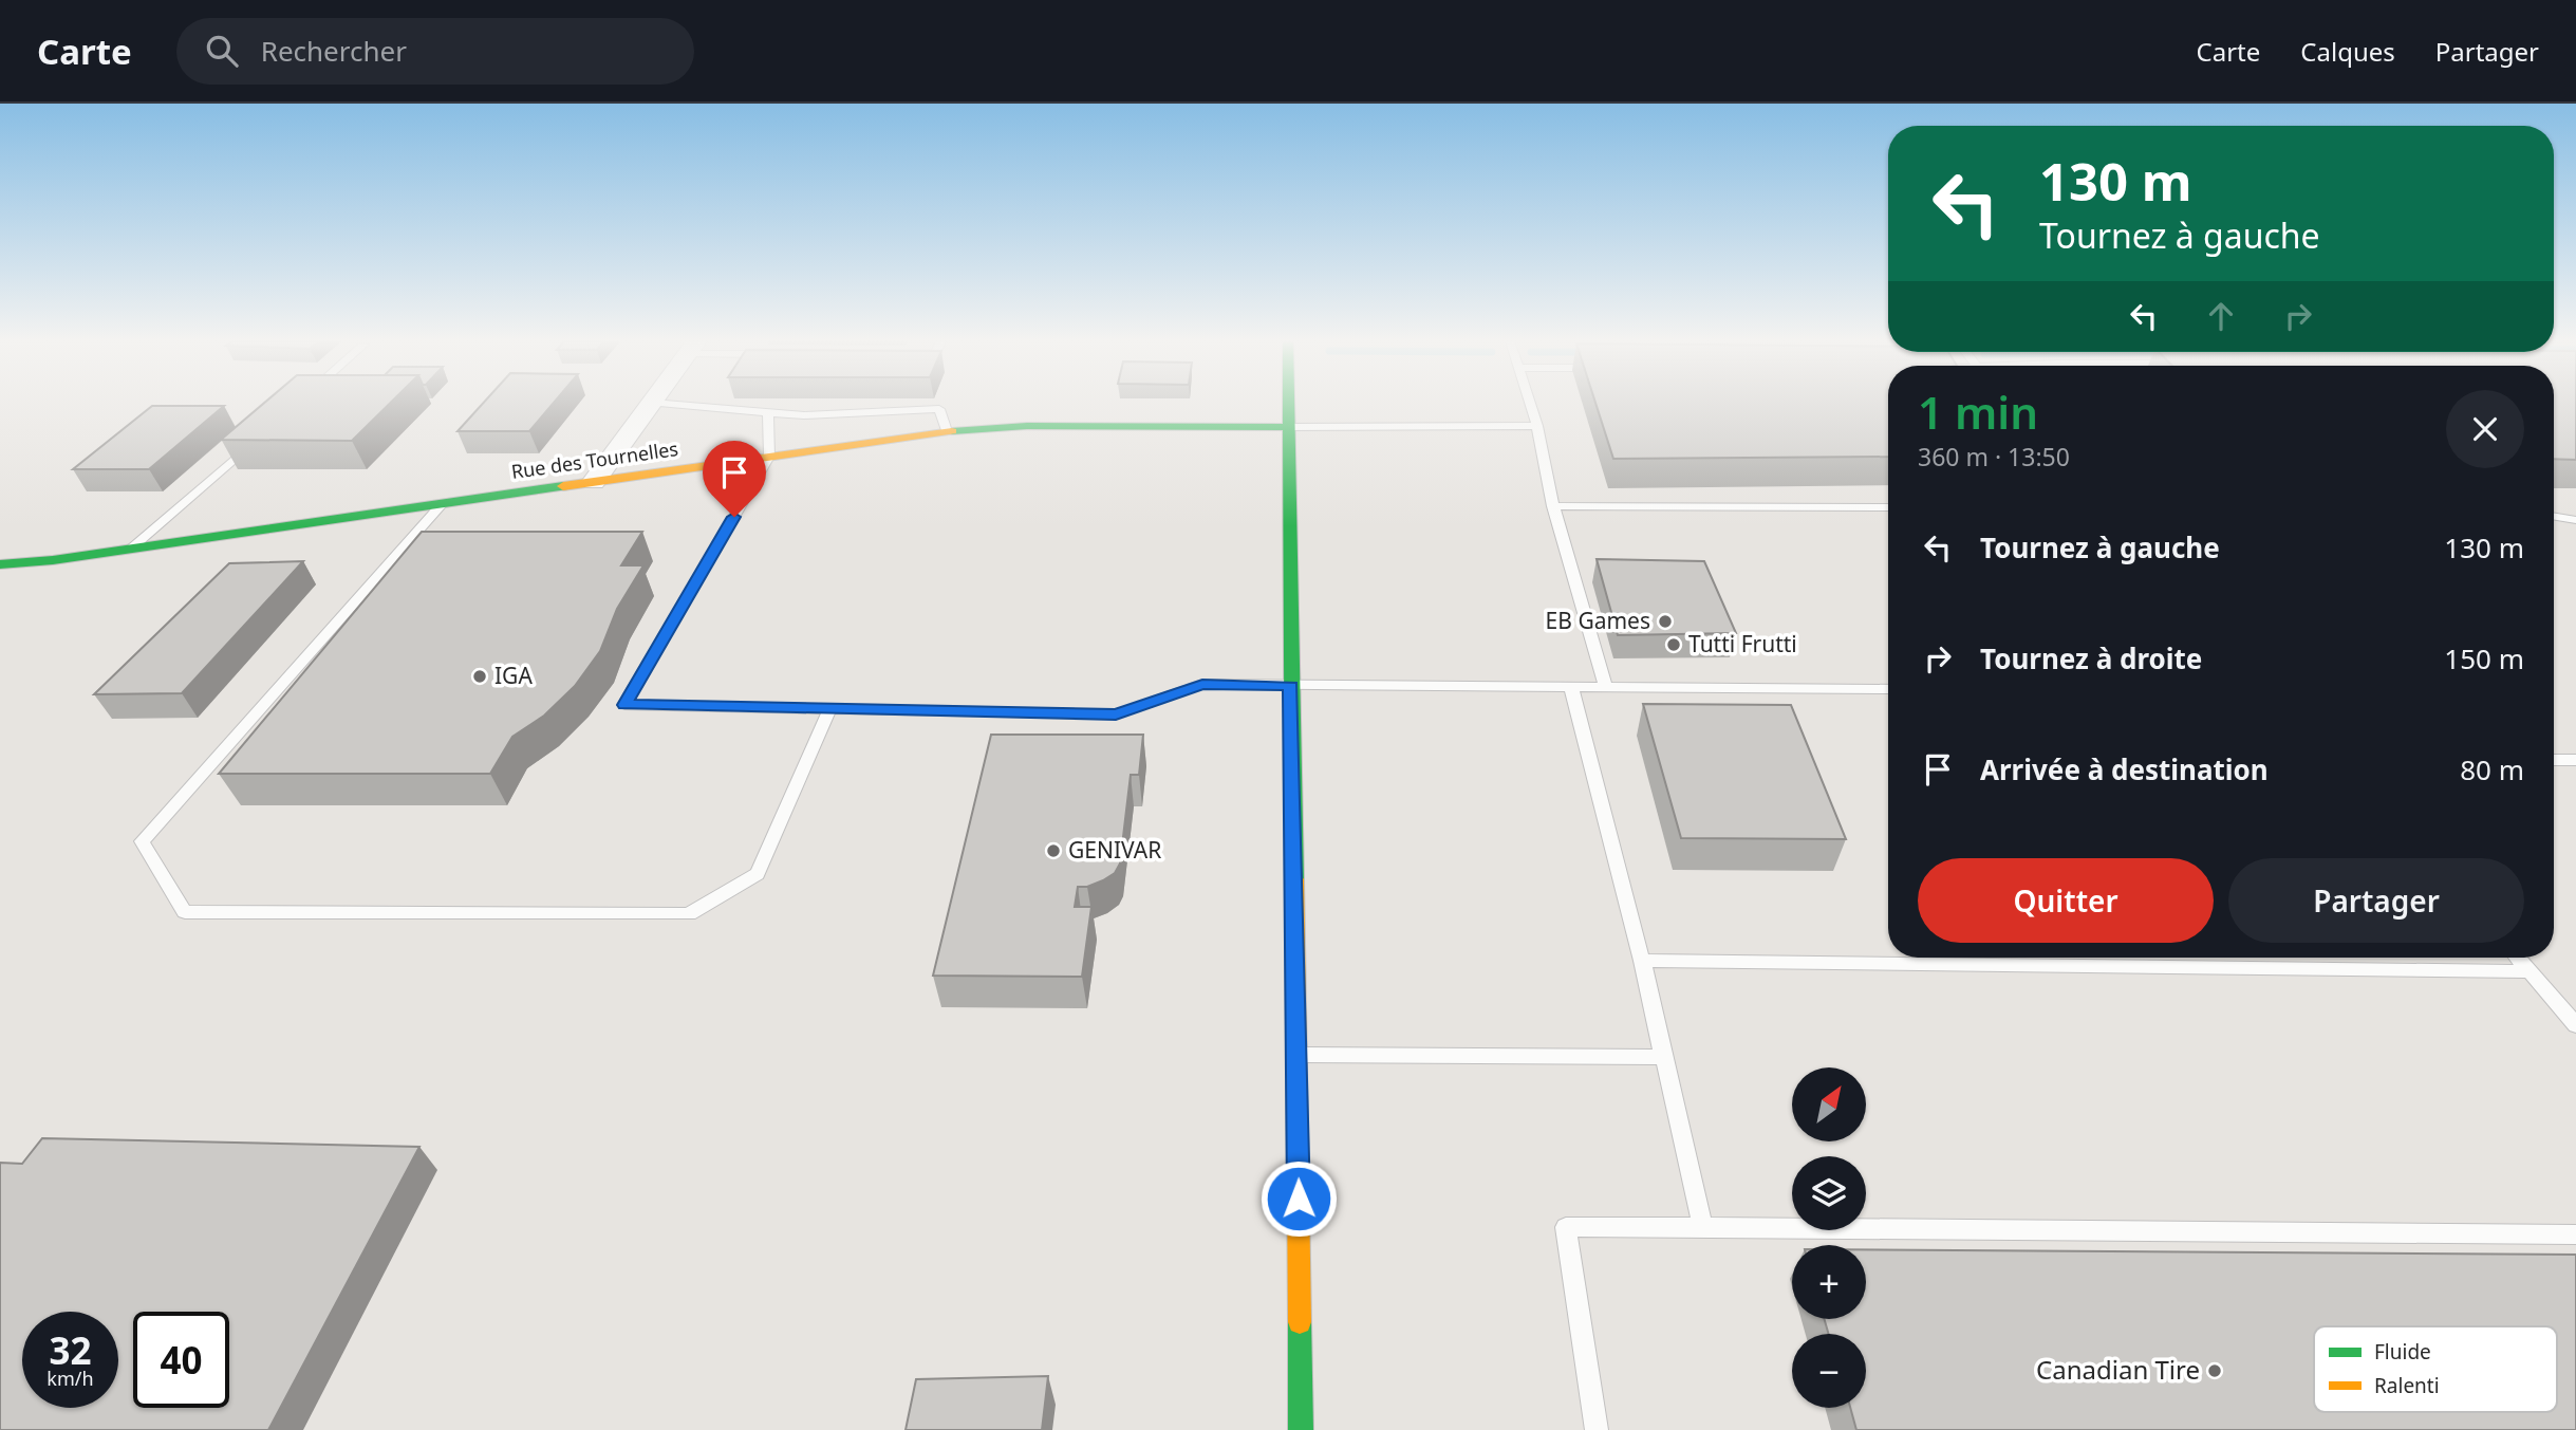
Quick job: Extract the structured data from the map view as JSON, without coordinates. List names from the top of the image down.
{
  "streets": {
    "street": ["Rue des Tournelles"]
  },
  "places": [
    "EB Games",
    "Tutti Frutti",
    "IGA",
    "GENIVAR",
    "Canadian Tire"
  ],
  "legend": ["Fluide", "Ralenti"],
  "north": "top right",
  "page": {
    "header": "Carte",
    "search": "Rechercher",
    "nav": ["Carte", "Calques", "Partager"],
    "turn": ["130 m", "Tournez à gauche"],
    "heading": ["1 min", "360 m · 13:50"],
    "list": [
      {
        "name": "Tournez à gauche",
        "value": "130 m"
      },
      {
        "name": "Tournez à droite",
        "value": "150 m"
      },
      {
        "name": "Arrivée à destination",
        "value": "80 m"
      }
    ],
    "buttons": ["Quitter", "Partager"],
    "map_buttons": ["+", "−"],
    "speed": "32 km/h",
    "limit": "40"
  }
}
